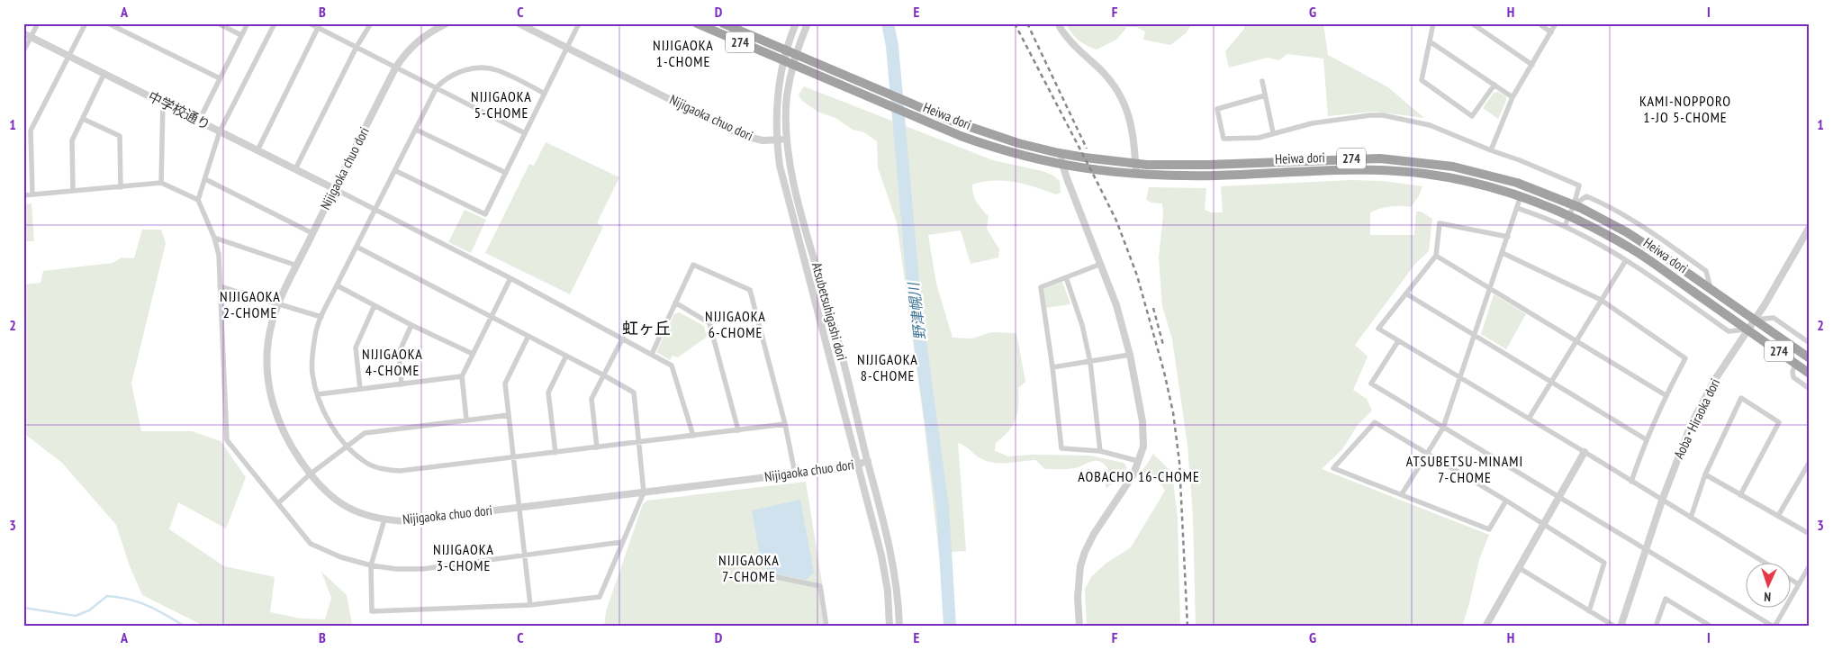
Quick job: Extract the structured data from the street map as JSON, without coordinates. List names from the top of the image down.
{
  "streets": {
    "highway": ["274", "Heiwa dori"],
    "street": [
      "中学校通り",
      "Nijigaoka chuo dori",
      "Atsubetsuhigashi dori",
      "Aoba･Hiraoka dori"
    ]
  },
  "crossings": [
    ["274", "Heiwa dori"],
    ["274", "Atsubetsuhigashi dori"],
    ["中学校通り", "Nijigaoka chuo dori"],
    ["Heiwa dori", "Atsubetsuhigashi dori"],
    ["Heiwa dori", "Aoba･Hiraoka dori"],
    ["Nijigaoka chuo dori", "Atsubetsuhigashi dori"]
  ],
  "districts": [
    "NIJIGAOKA 1-CHOME",
    "NIJIGAOKA 5-CHOME",
    "KAMI-NOPPORO 1-JO 5-CHOME",
    "NIJIGAOKA 2-CHOME",
    "NIJIGAOKA 6-CHOME",
    "虹ヶ丘",
    "NIJIGAOKA 4-CHOME",
    "NIJIGAOKA 8-CHOME",
    "ATSUBETSU-MINAMI 7-CHOME",
    "AOBACHO 16-CHOME",
    "NIJIGAOKA 3-CHOME",
    "NIJIGAOKA 7-CHOME"
  ],
  "water": ["野津幌川"],
  "north": "bottom",
  "grid": {
    "columns": [
      "A",
      "B",
      "C",
      "D",
      "E",
      "F",
      "G",
      "H",
      "I"
    ],
    "rows": ["1", "2", "3"]
  }
}
